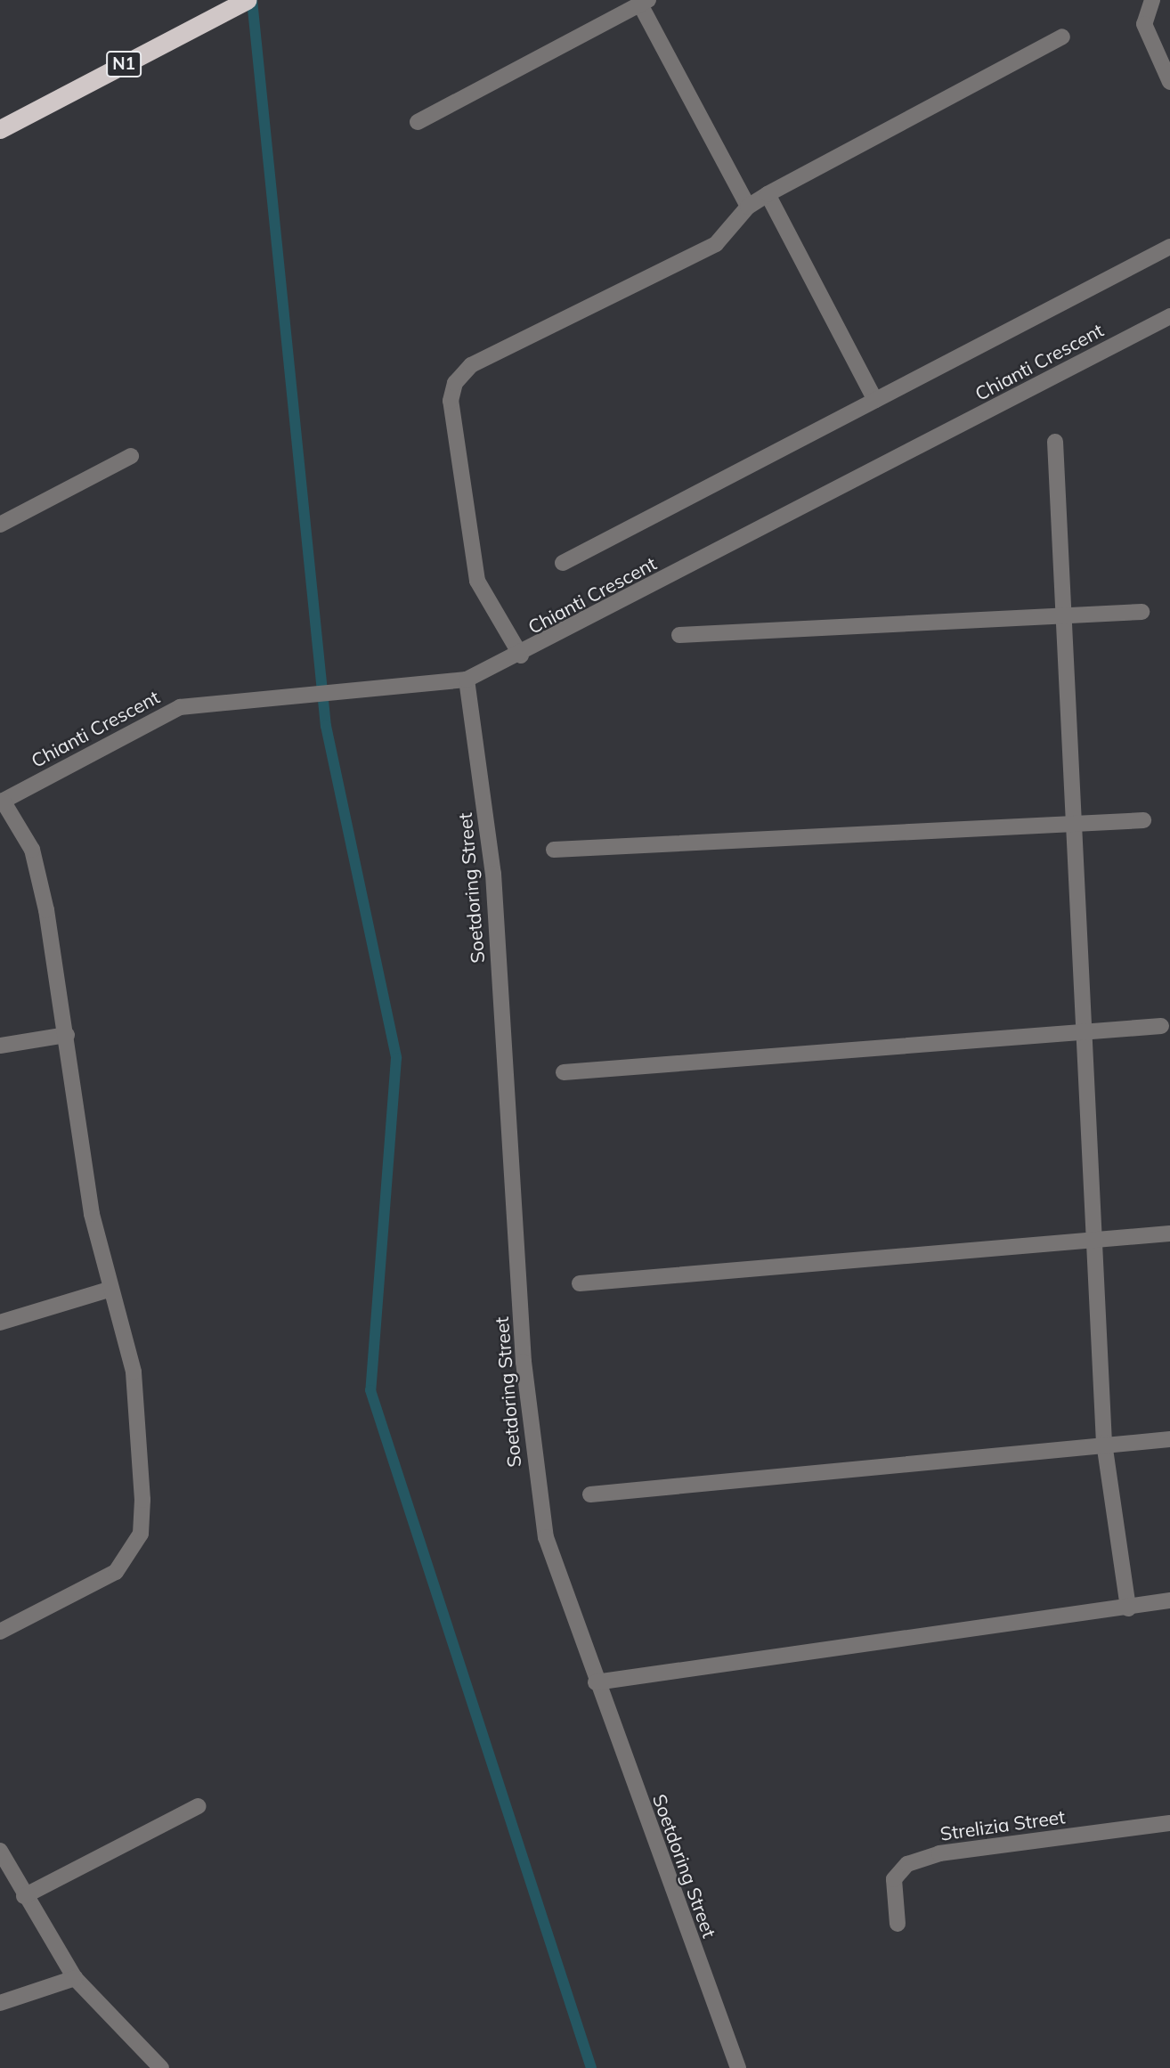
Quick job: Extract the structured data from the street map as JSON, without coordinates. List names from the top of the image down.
{
  "streets": {
    "highway": ["N1"],
    "street": ["Chianti Crescent", "Soetdoring Street", "Strelizia Street"]
  },
  "crossings": [
    ["Chianti Crescent", "Soetdoring Street"]
  ]
}
